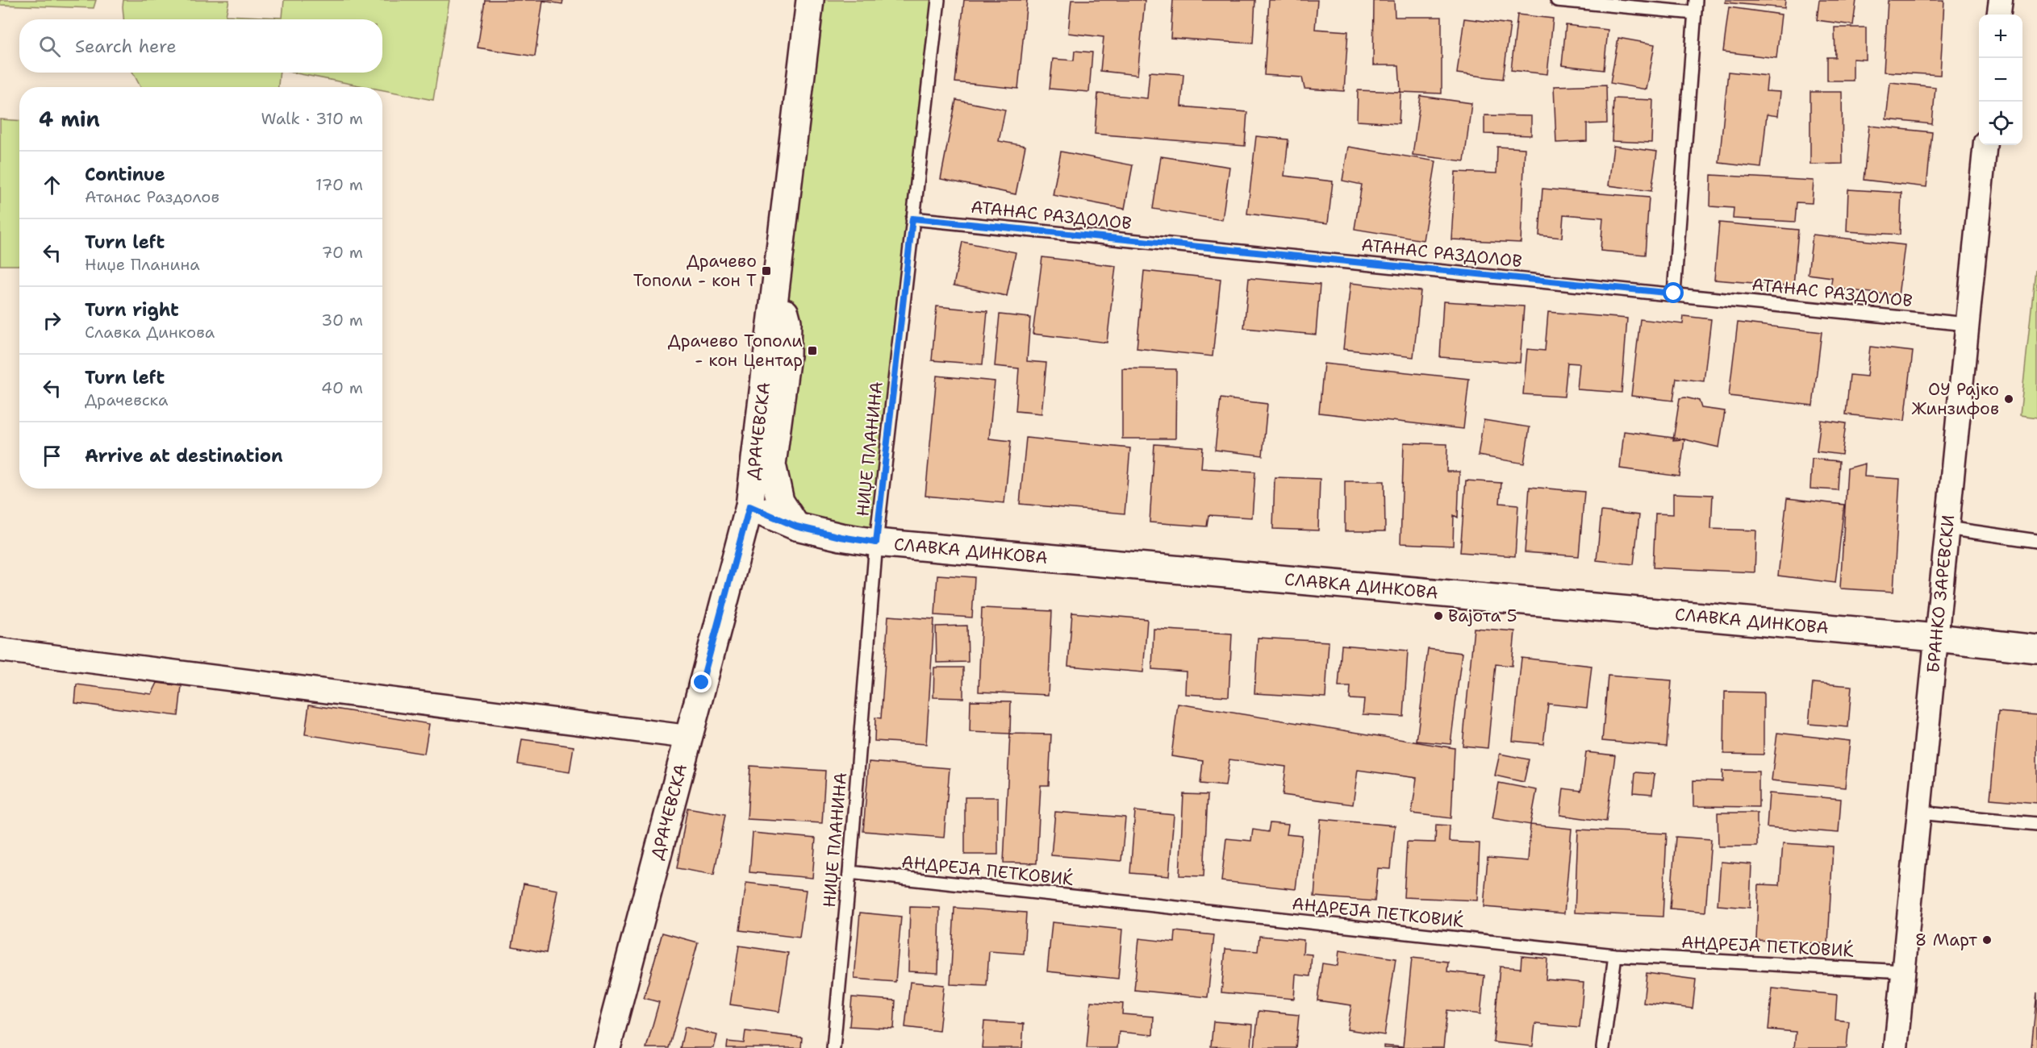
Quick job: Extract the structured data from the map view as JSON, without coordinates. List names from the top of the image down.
{
  "streets": {
    "street": ["ДРАЧЕВСКА", "СЛАВКА ДИНКОВА", "БРАНКО ЗАРЕВСКИ"],
    "lane": ["АТАНАС РАЗДОЛОВ", "НИЏЕ ПЛАНИНА", "АНДРЕЈА ПЕТКОВИЌ"]
  },
  "crossings": [
    ["АТАНАС РАЗДОЛОВ", "НИЏЕ ПЛАНИНА"],
    ["АТАНАС РАЗДОЛОВ", "БРАНКО ЗАРЕВСКИ"],
    ["ДРАЧЕВСКА", "СЛАВКА ДИНКОВА"],
    ["НИЏЕ ПЛАНИНА", "СЛАВКА ДИНКОВА"],
    ["НИЏЕ ПЛАНИНА", "АНДРЕЈА ПЕТКОВИЌ"],
    ["СЛАВКА ДИНКОВА", "БРАНКО ЗАРЕВСКИ"],
    ["БРАНКО ЗАРЕВСКИ", "АНДРЕЈА ПЕТКОВИЌ"]
  ],
  "places": {
    "transit": ["Драчево Тополи - кон Т", "Драчево Тополи - кон Центар"],
    "other": ["ОУ Рајко Жинзифов", "Вајота 5", "8 Март"]
  },
  "page": {
    "map_buttons": ["+", "−"],
    "search": "Search here",
    "heading": ["4 min", "Walk · 310 m"],
    "list": [
      ["Continue", "Атанас Раздолов", "170 m"],
      ["Turn left", "Ниџе Планина", "70 m"],
      ["Turn right", "Славка Динкова", "30 m"],
      ["Turn left", "Драчевска", "40 m"],
      "Arrive at destination"
    ]
  }
}
